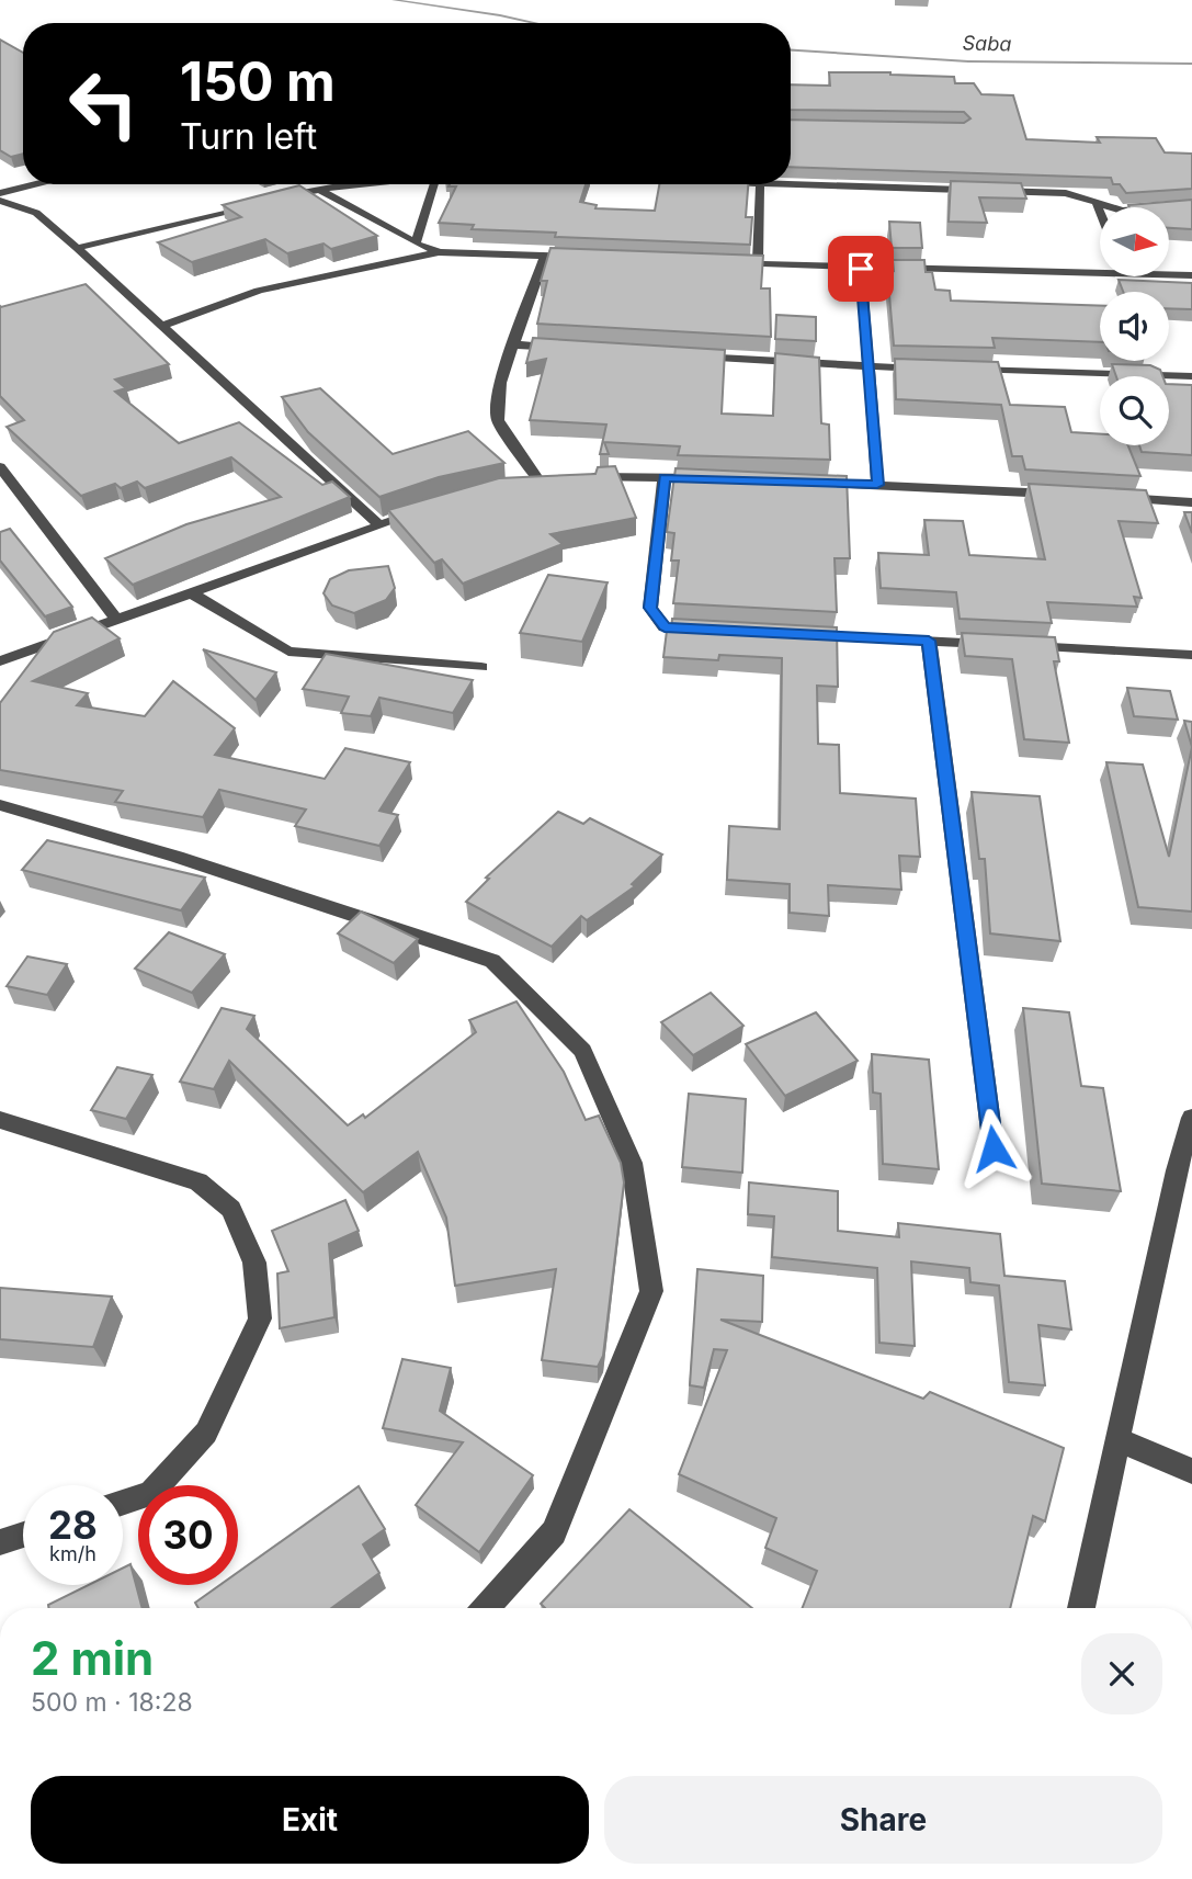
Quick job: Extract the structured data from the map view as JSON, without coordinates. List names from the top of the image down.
{
  "water": ["Saba"],
  "north": "right",
  "page": {
    "turn": ["150 m", "Turn left"],
    "speed": "28 km/h",
    "limit": "30",
    "heading": ["2 min", "500 m · 18:28"],
    "buttons": ["Exit", "Share"]
  }
}
